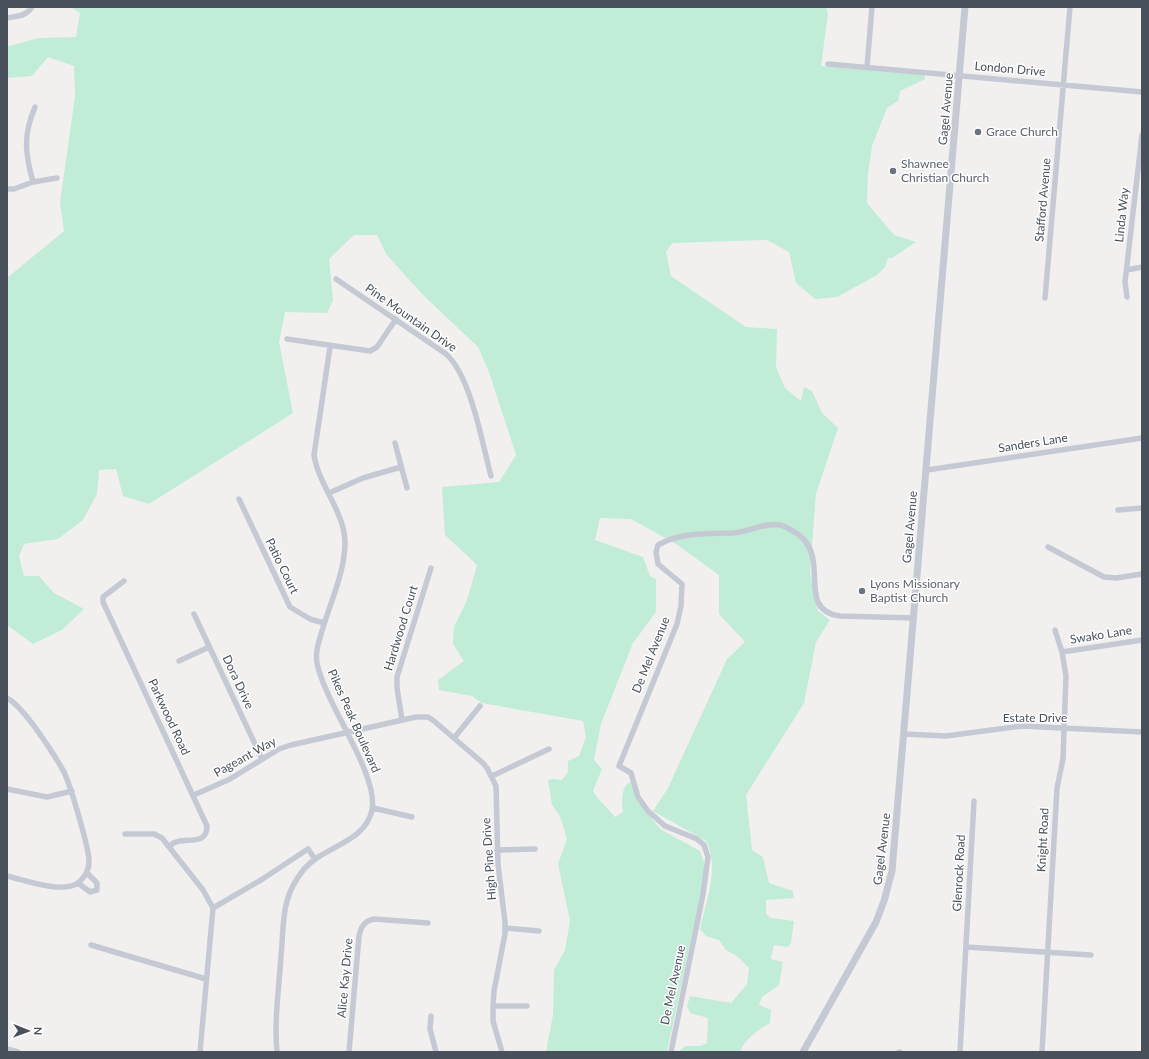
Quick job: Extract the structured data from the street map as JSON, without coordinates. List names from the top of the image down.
{
  "streets": {
    "street": [
      "London Drive",
      "Gagel Avenue",
      "Stafford Avenue",
      "Linda Way",
      "Pine Mountain Drive",
      "Sanders Lane",
      "Patio Court",
      "Hardwood Court",
      "Swako Lane",
      "De Mel Avenue",
      "Dora Drive",
      "Parkwood Road",
      "Estate Drive",
      "Pikes Peak Boulevard",
      "Pageant Way",
      "Knight Road",
      "High Pine Drive",
      "Glenrock Road",
      "Alice Kay Drive"
    ]
  },
  "crossings": [
    ["London Drive", "Gagel Avenue"],
    ["London Drive", "Stafford Avenue"],
    ["Gagel Avenue", "Sanders Lane"],
    ["Gagel Avenue", "De Mel Avenue"],
    ["Gagel Avenue", "Estate Drive"],
    ["Patio Court", "Pikes Peak Boulevard"],
    ["Hardwood Court", "Pageant Way"],
    ["Hardwood Court", "High Pine Drive"],
    ["Swako Lane", "Knight Road"],
    ["Dora Drive", "Pageant Way"],
    ["Parkwood Road", "Pageant Way"],
    ["Estate Drive", "Knight Road"],
    ["Pikes Peak Boulevard", "Pageant Way"],
    ["Pageant Way", "High Pine Drive"]
  ],
  "places": ["Grace Church", "Shawnee Christian Church", "Lyons Missionary Baptist Church"],
  "north": "right"
}
